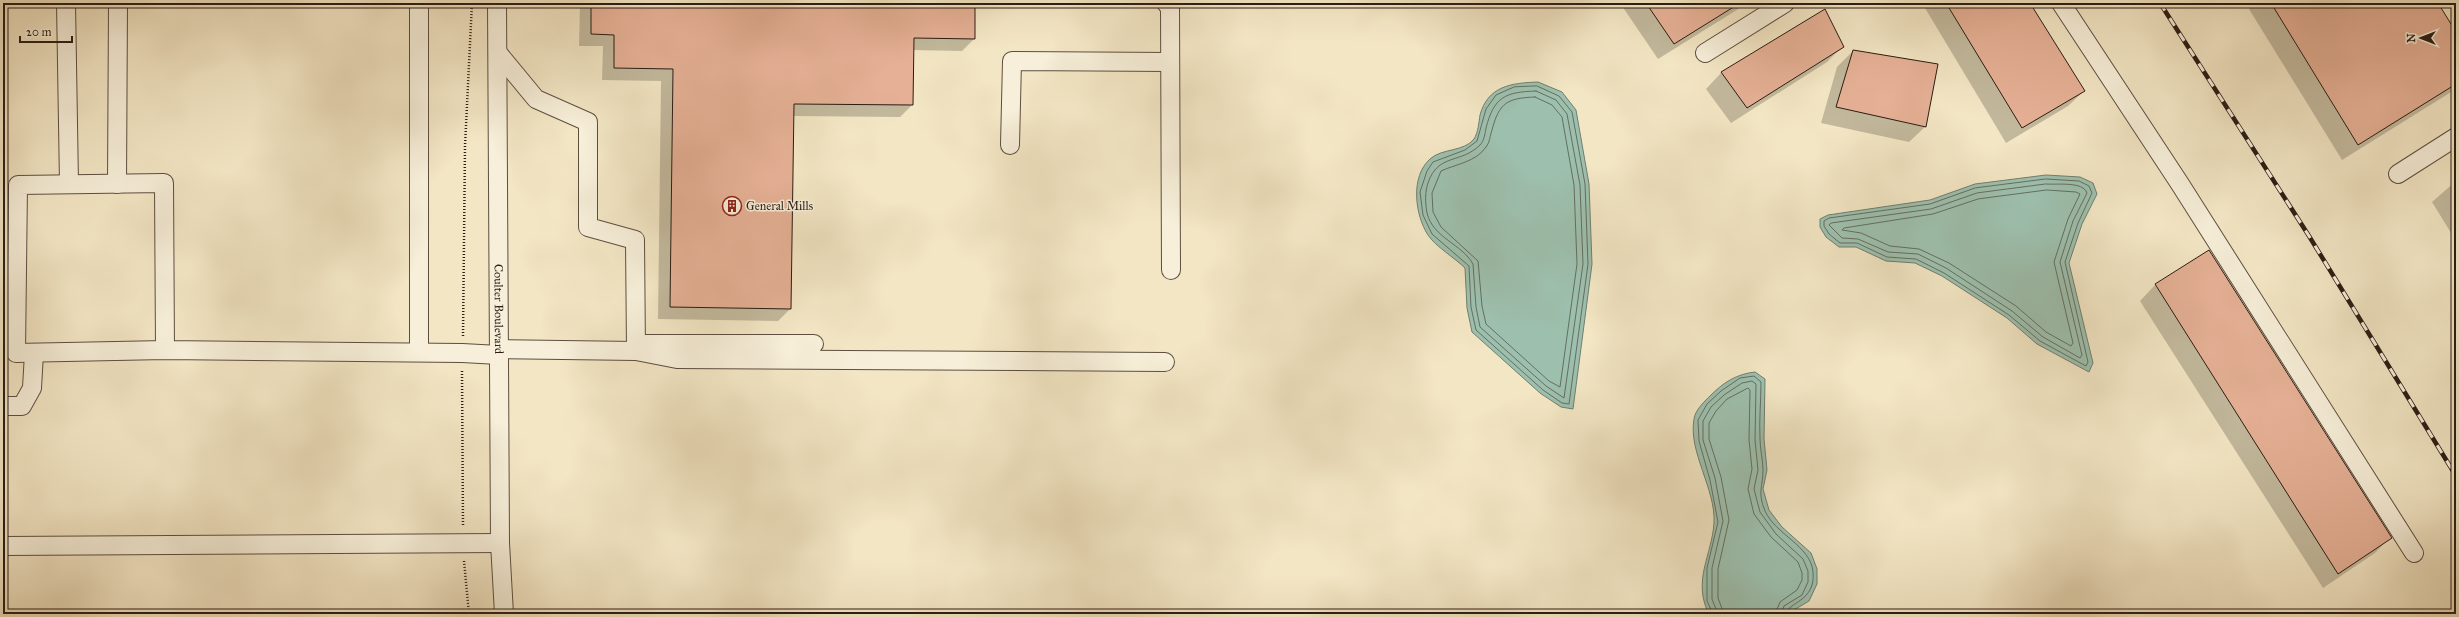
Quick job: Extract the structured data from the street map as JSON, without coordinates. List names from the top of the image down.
{
  "streets": {
    "street": ["Coulter Boulevard"]
  },
  "places": {
    "building": ["General Mills"]
  },
  "scale_bar": "20 m",
  "north": "left"
}
